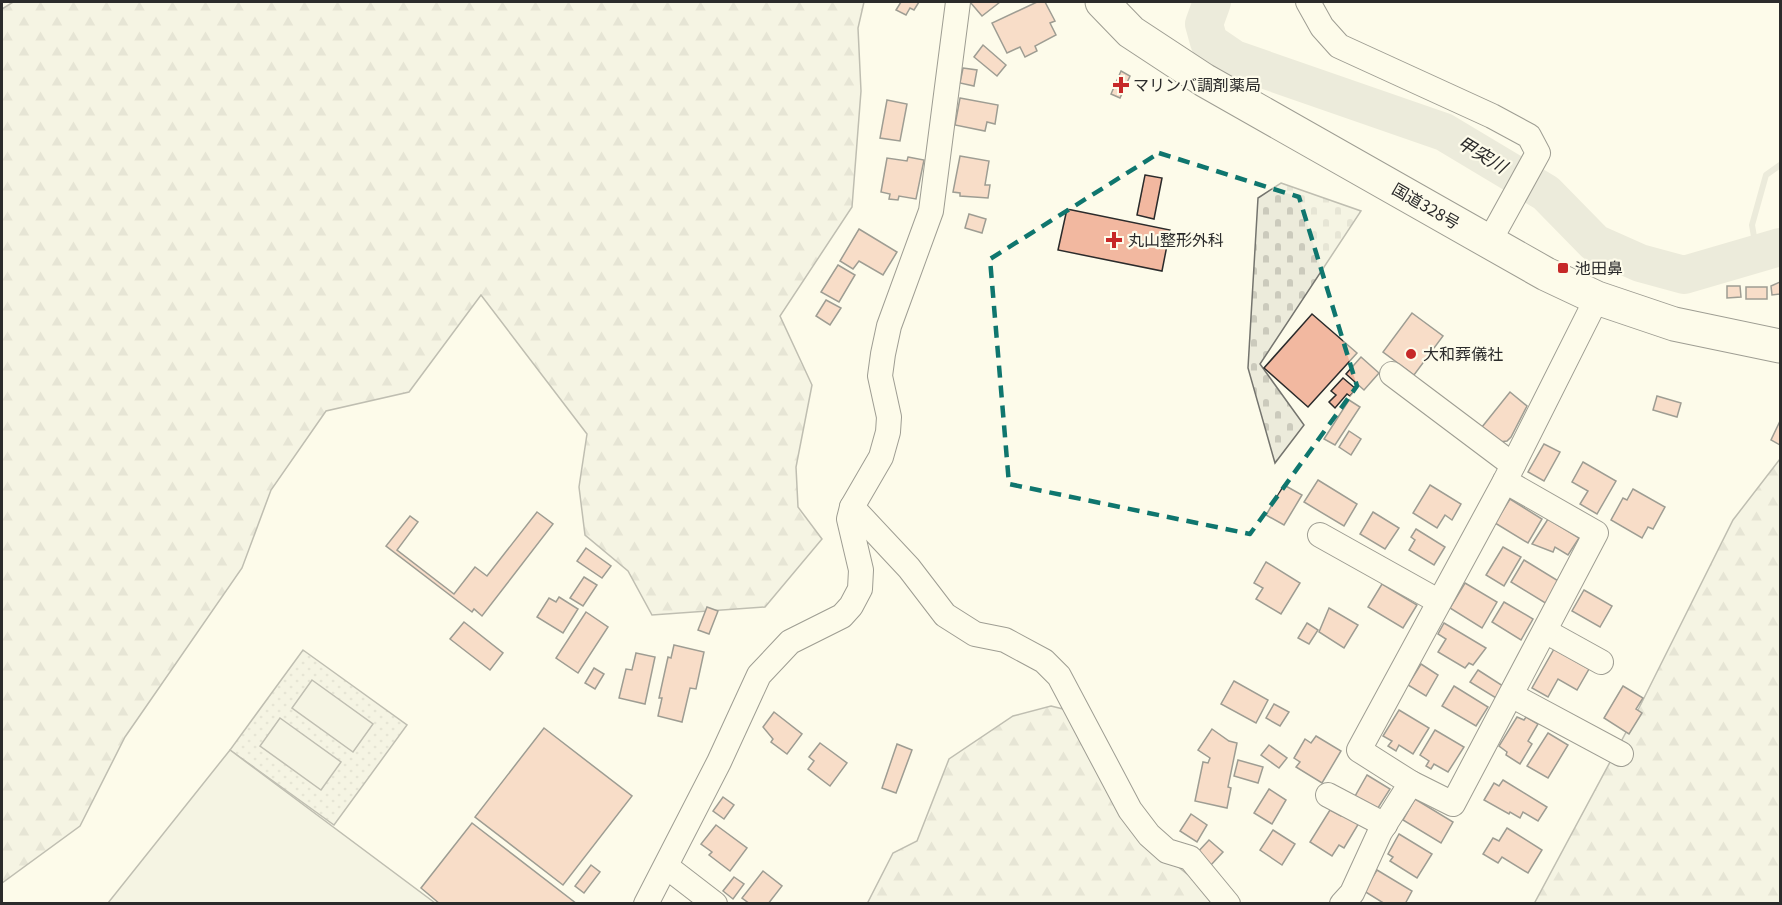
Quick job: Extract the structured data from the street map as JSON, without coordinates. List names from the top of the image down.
{
  "streets": {
    "highway": ["国道328号"]
  },
  "water": ["甲突川"],
  "places": {
    "health": ["マリンバ調剤薬局", "丸山整形外科"],
    "transit": ["池田鼻"],
    "other": ["大和葬儀社"]
  }
}
